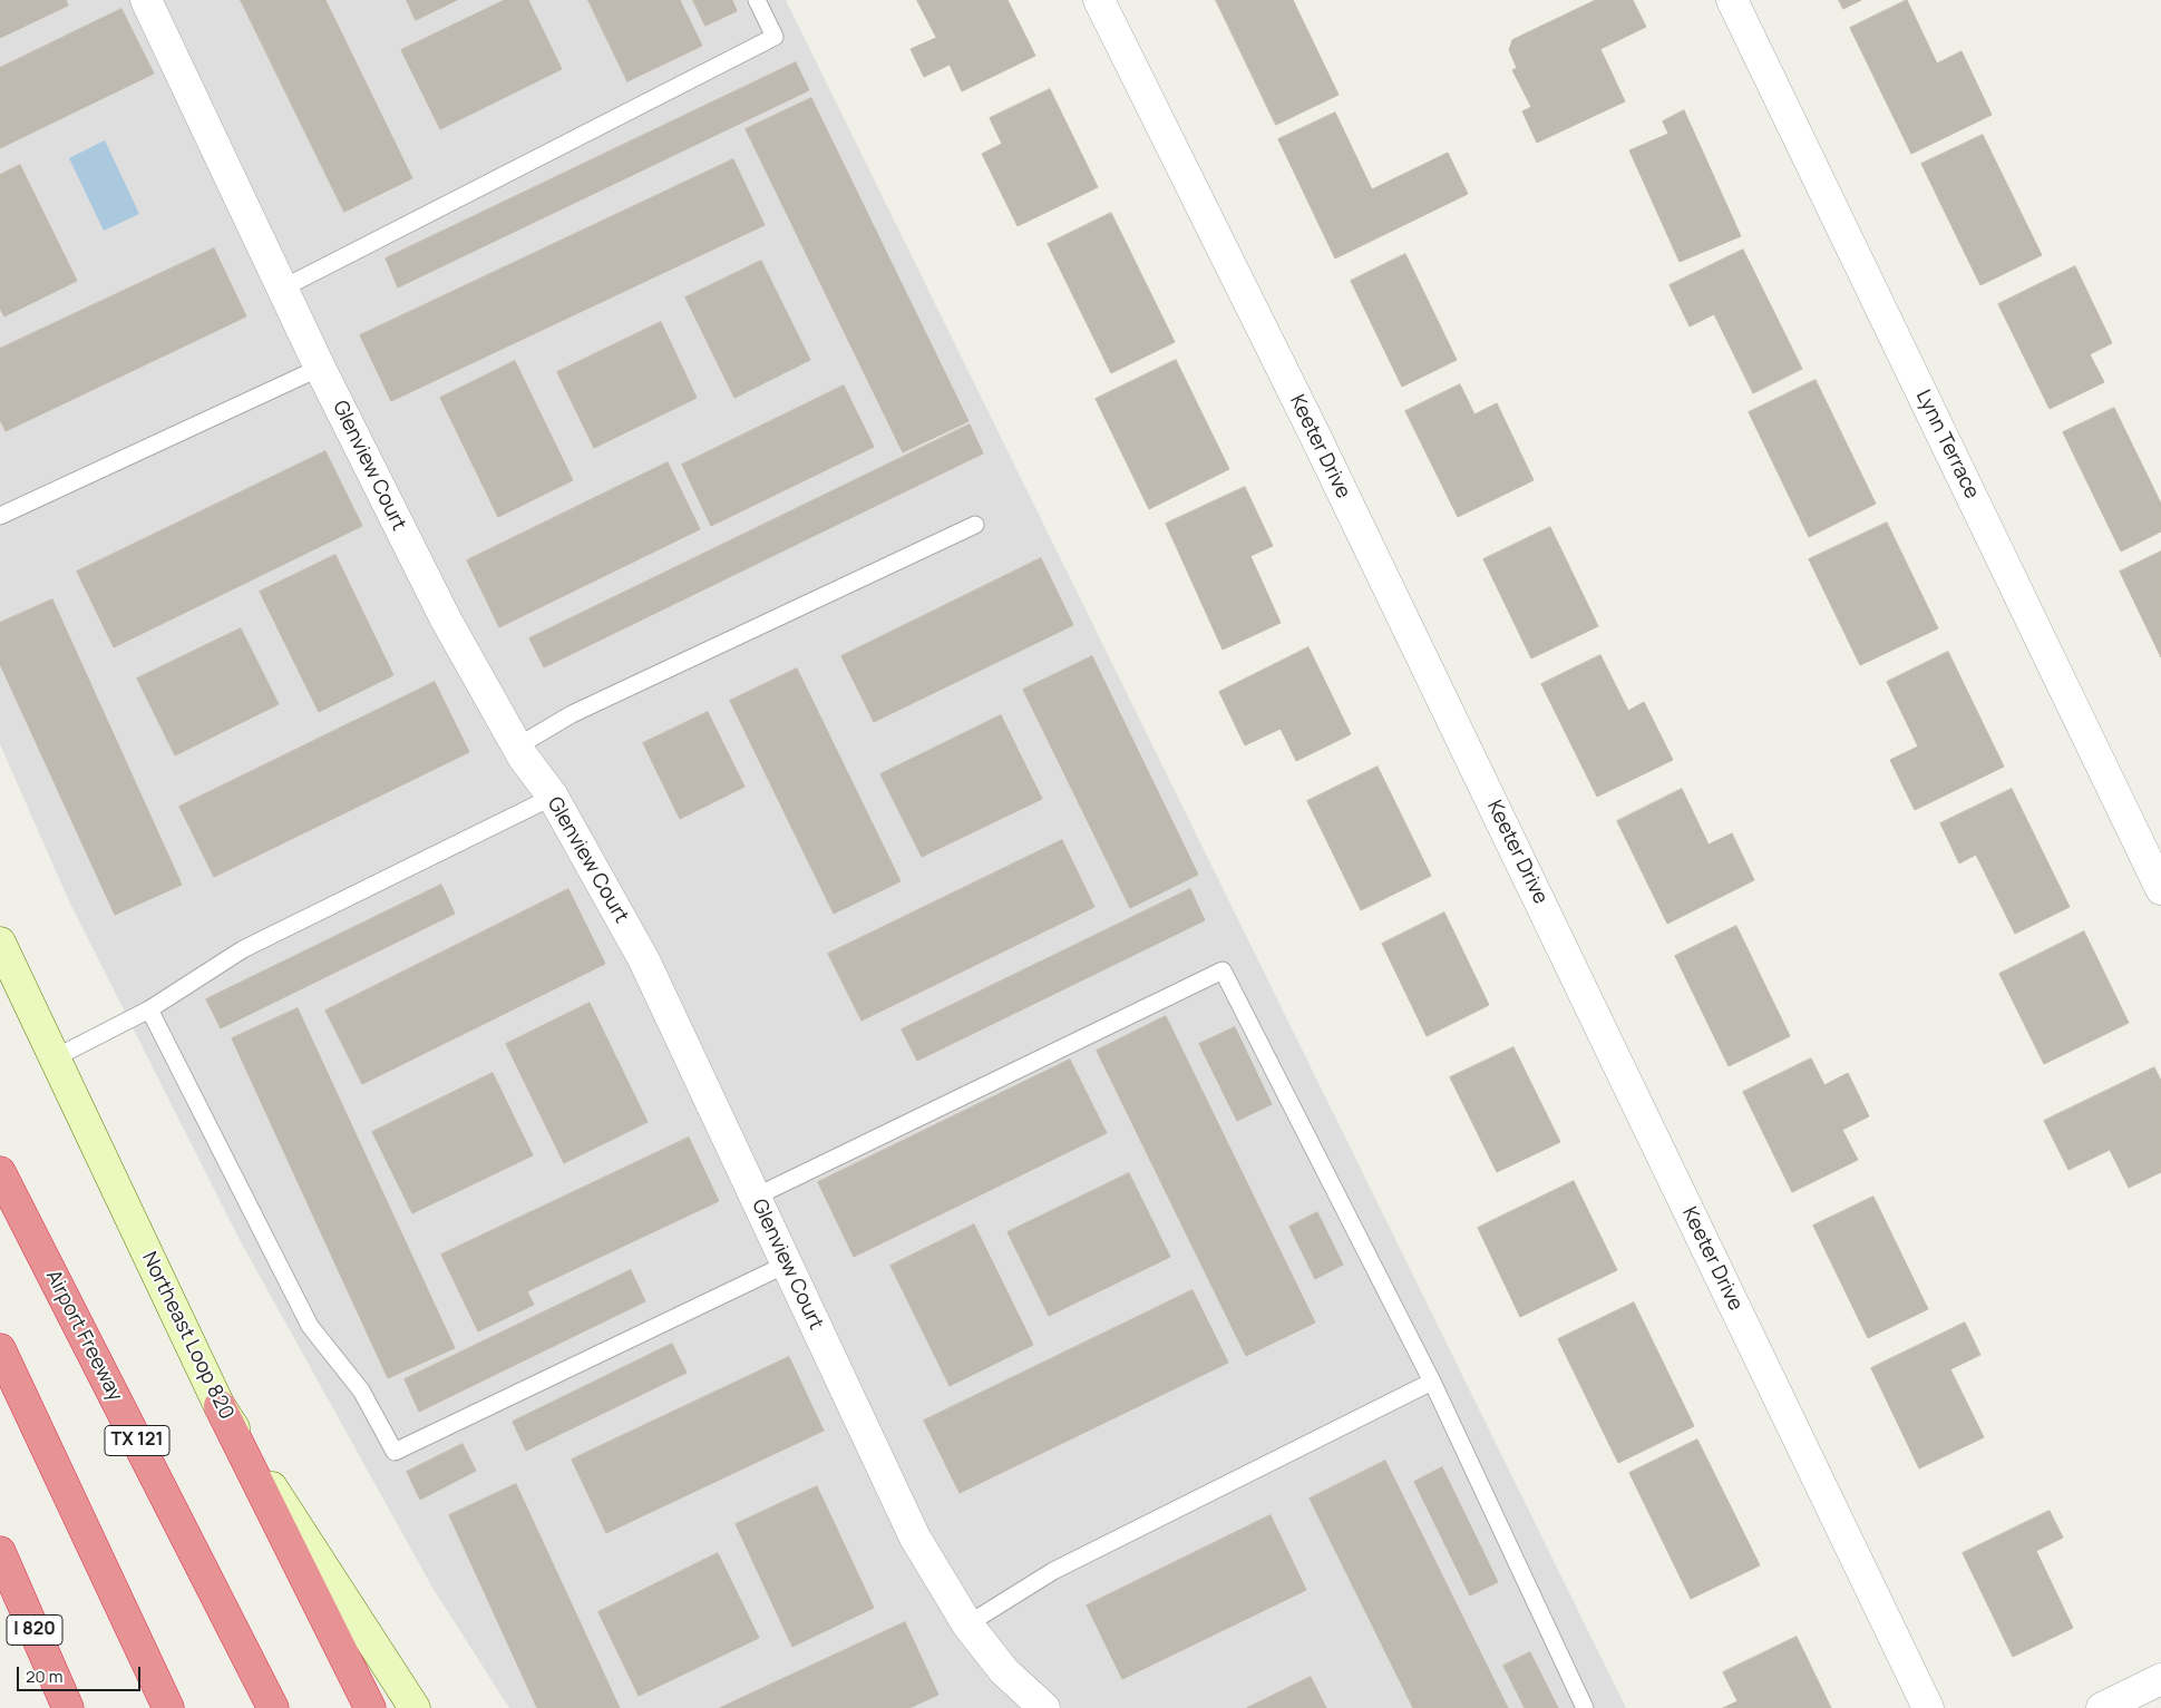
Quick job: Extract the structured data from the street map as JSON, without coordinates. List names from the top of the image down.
{
  "streets": {
    "highway": ["Airport Freeway", "TX 121", "I 820"],
    "main road": ["Northeast Loop 820"],
    "street": ["Lynn Terrace", "Keeter Drive", "Glenview Court"]
  },
  "scale_bar": "20 m"
}
